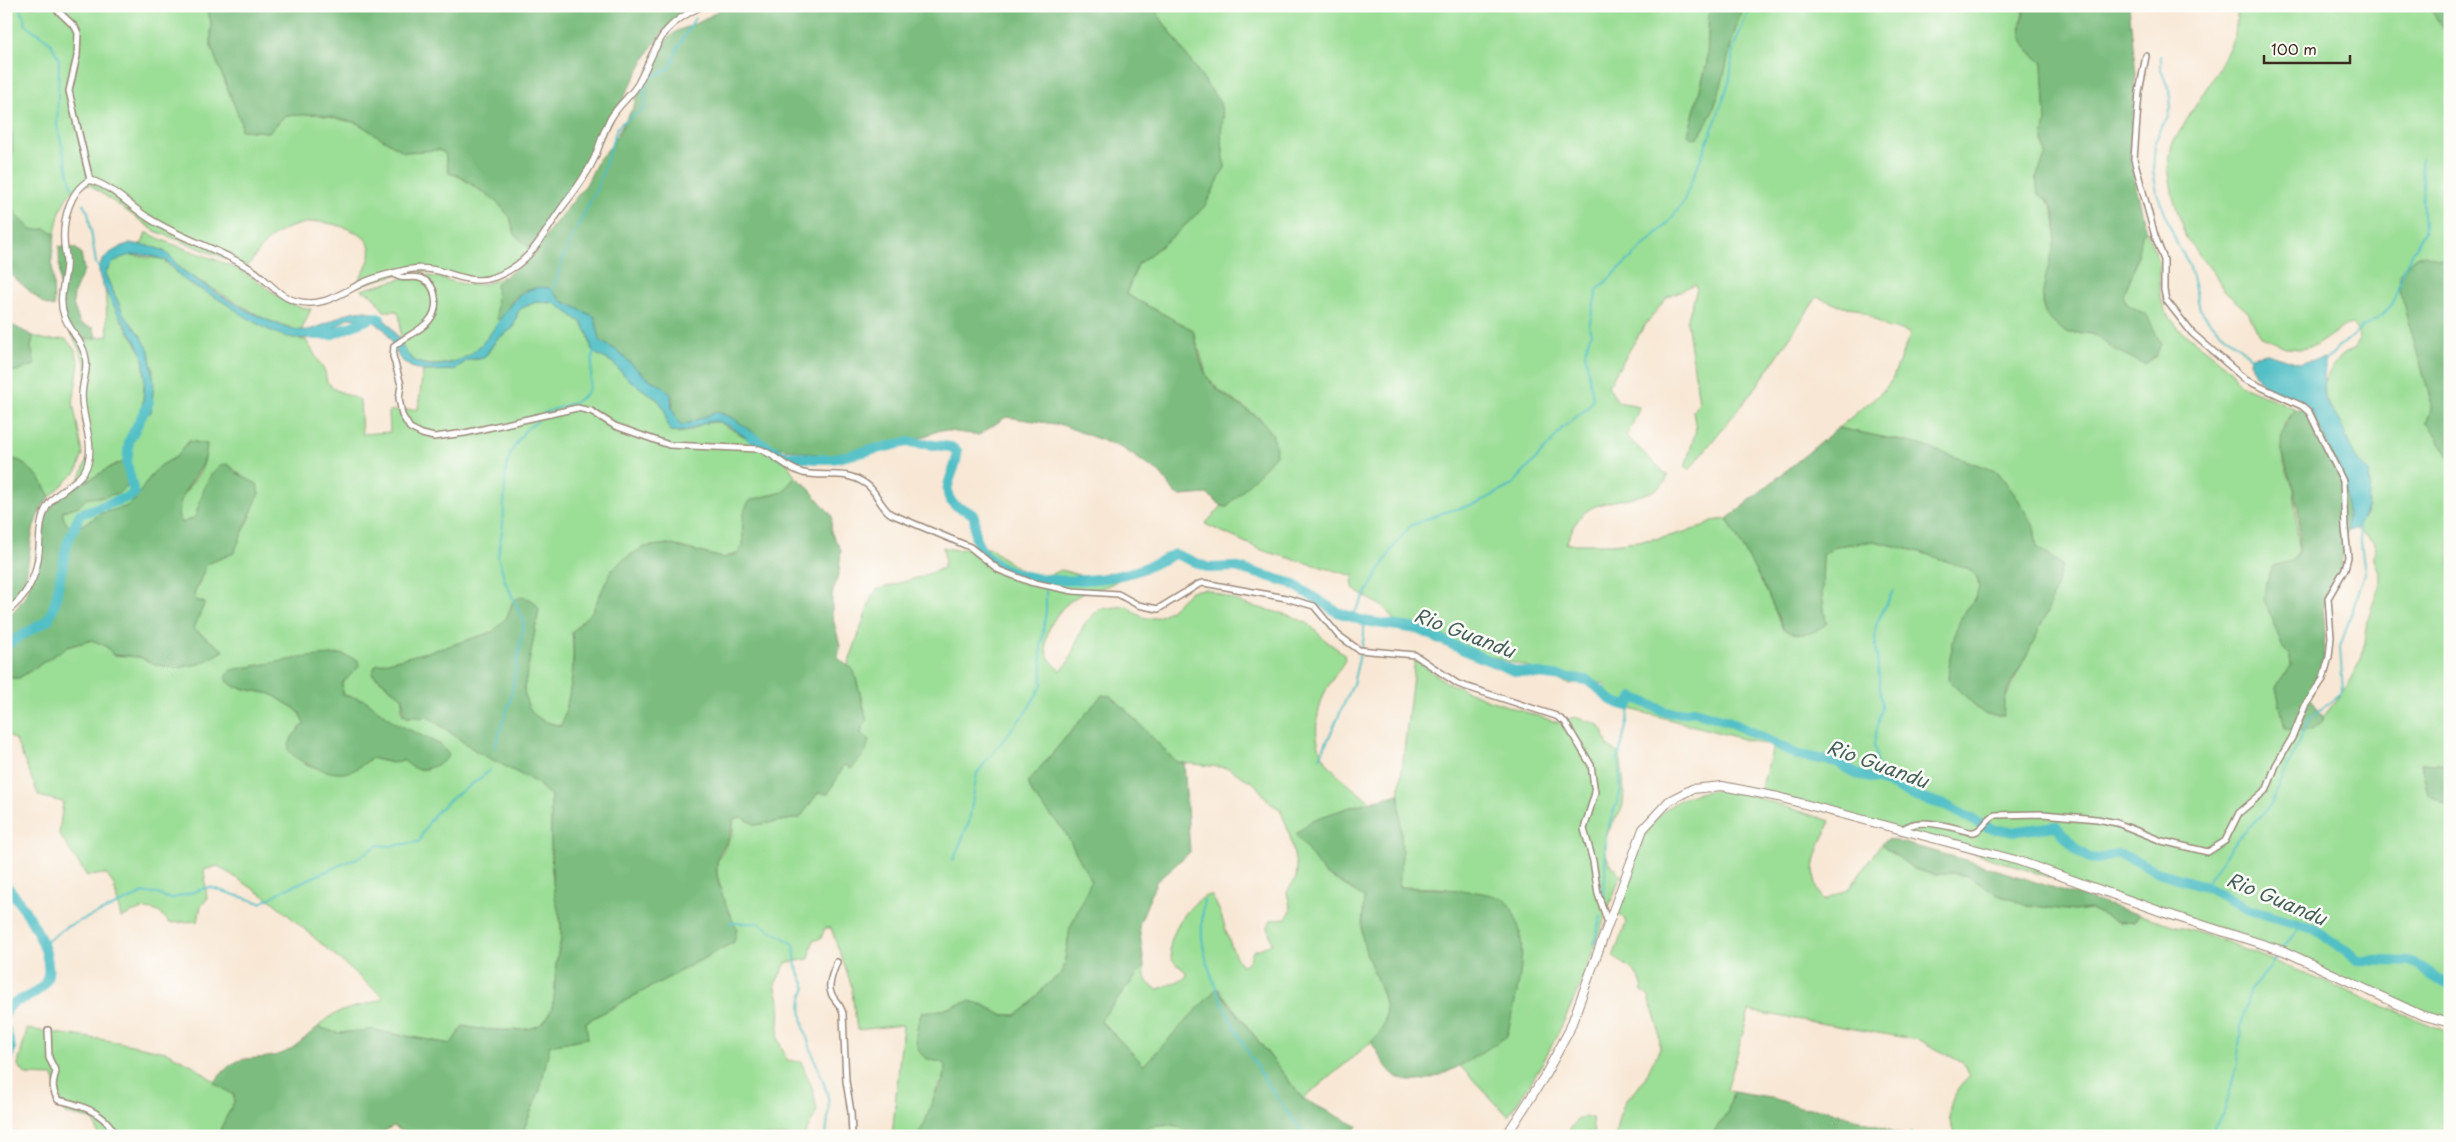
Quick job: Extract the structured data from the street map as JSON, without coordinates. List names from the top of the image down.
{
  "water": ["Rio Guandu"],
  "scale_bar": "100 m"
}
